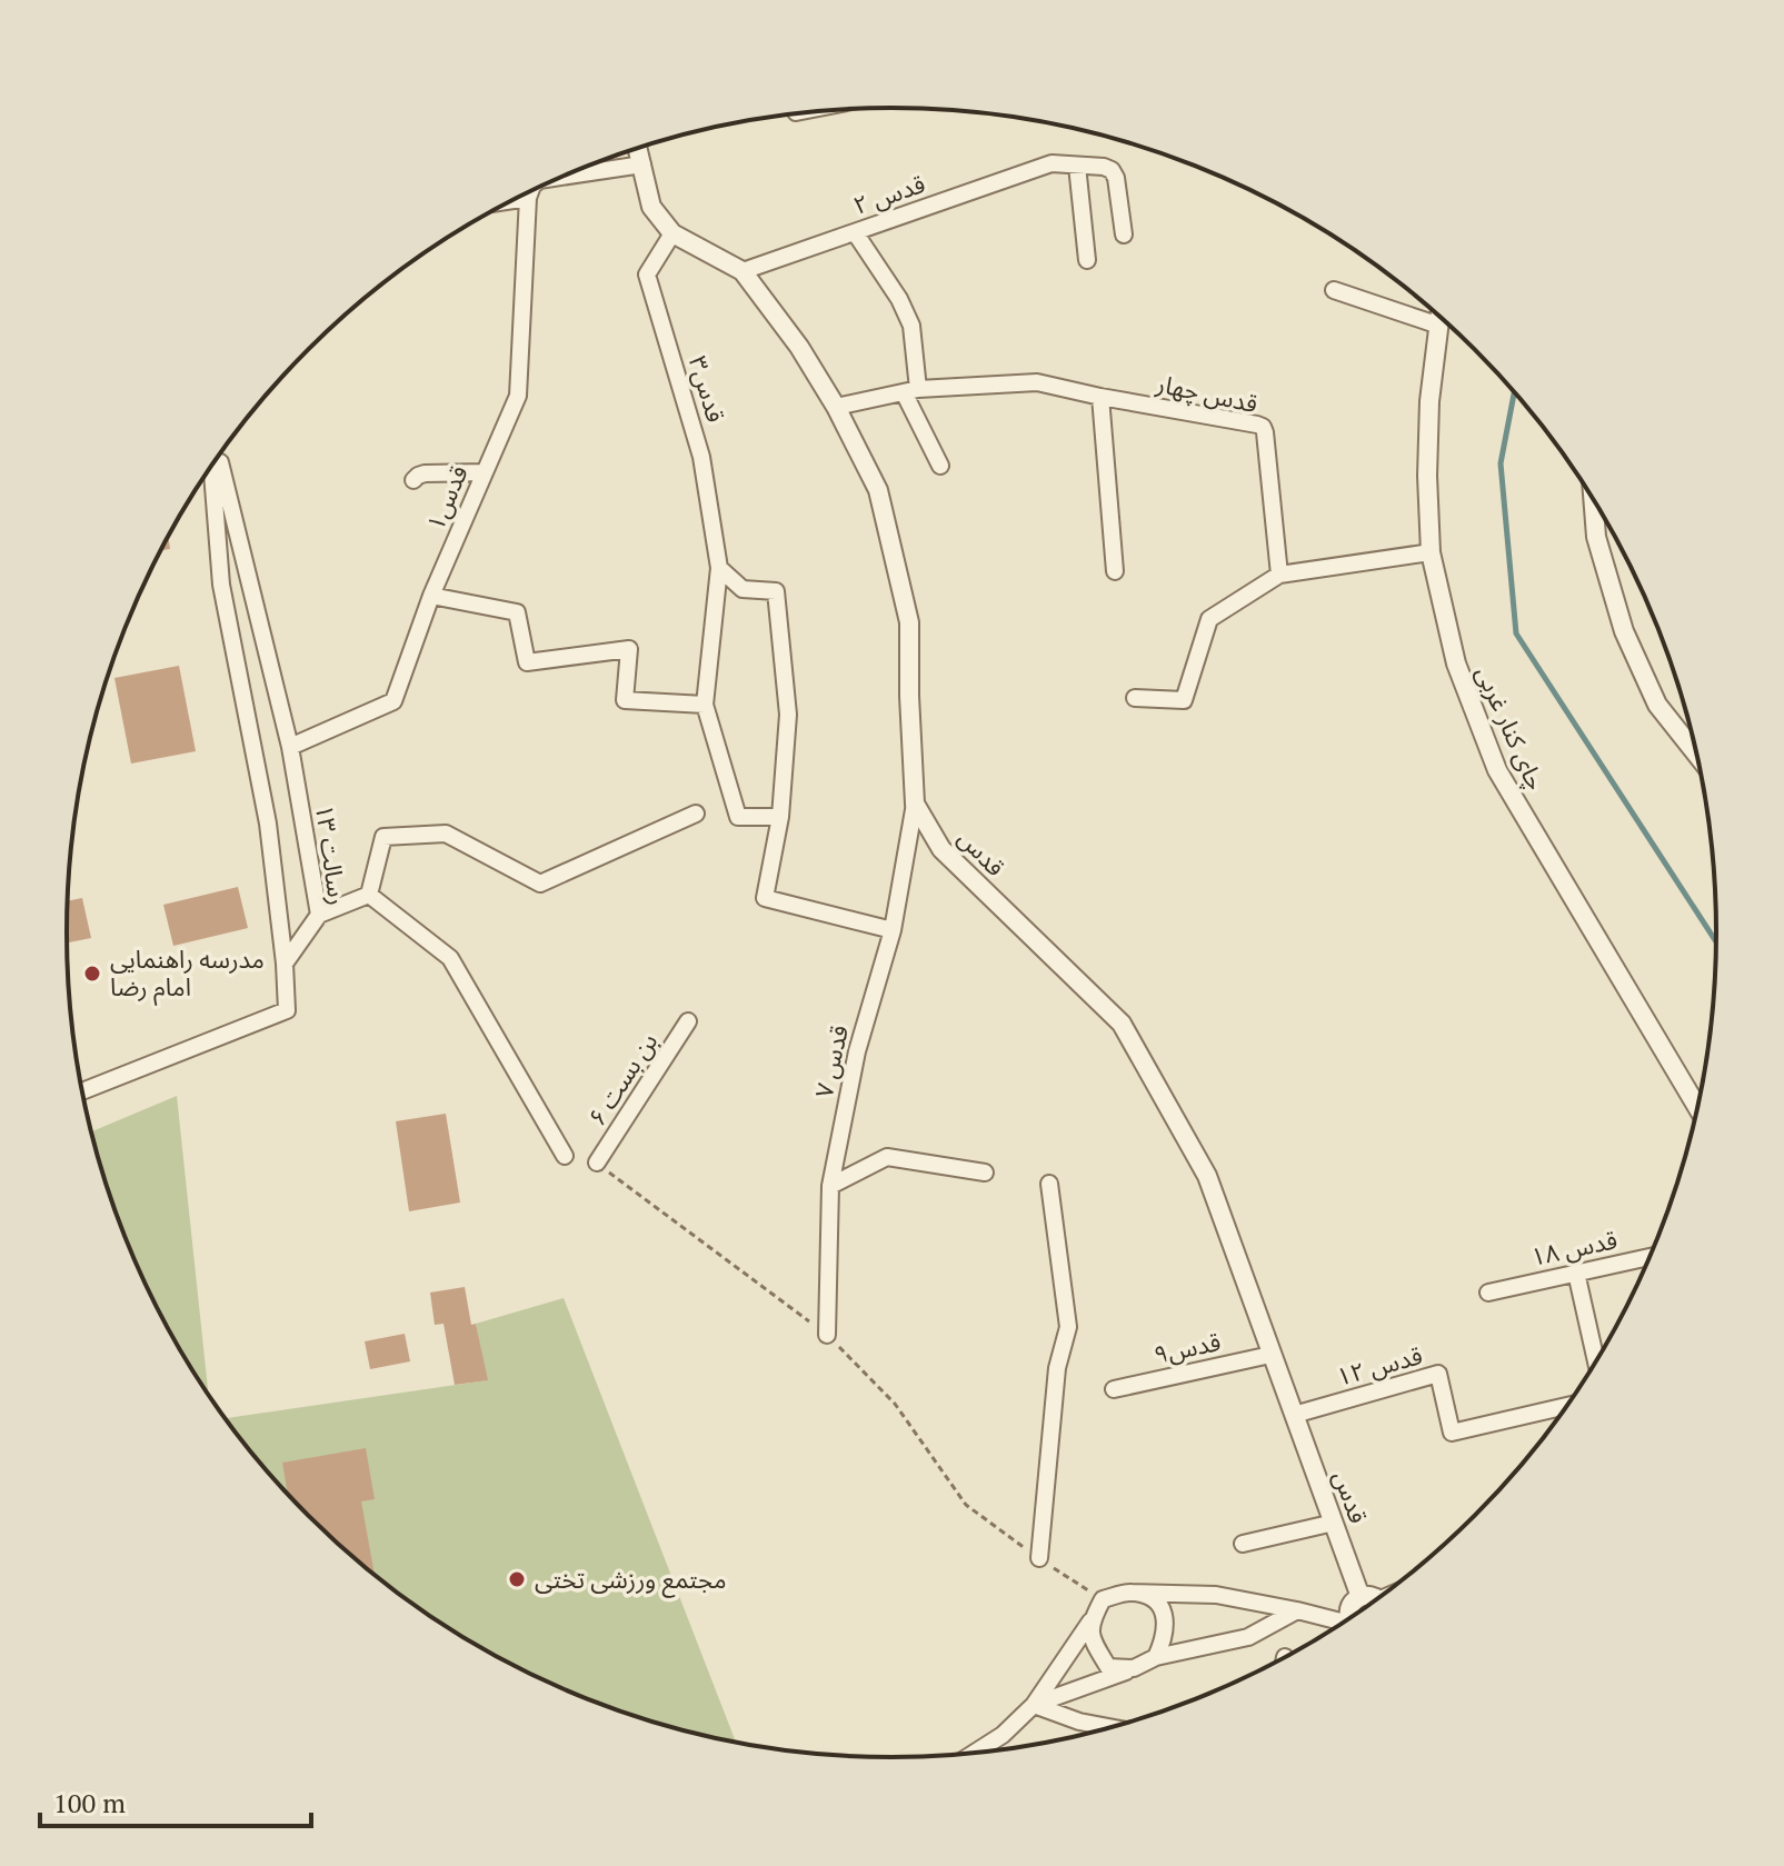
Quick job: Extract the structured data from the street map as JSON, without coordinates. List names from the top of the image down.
{
  "streets": {
    "street": [
      "قدس ۲",
      "قدس۳",
      "قدس چهار",
      "قدس۱",
      "چای کنار غربی",
      "قدس",
      "رسالت ۱۳",
      "قدس ۷",
      "بن بست ۶",
      "قدس ۱۸",
      "قدس۹",
      "قدس ۱۲"
    ]
  },
  "crossings": [
    ["قدس ۲", "قدس"],
    ["قدس۳", "قدس"],
    ["قدس چهار", "قدس"],
    ["قدس۱", "رسالت ۱۳"],
    ["قدس", "قدس ۷"],
    ["قدس", "قدس۹"],
    ["قدس", "قدس ۱۲"]
  ],
  "places": ["مدرسه راهنمایی امام رضا", "مجتمع ورزشی تختی"],
  "scale_bar": "100 m"
}
